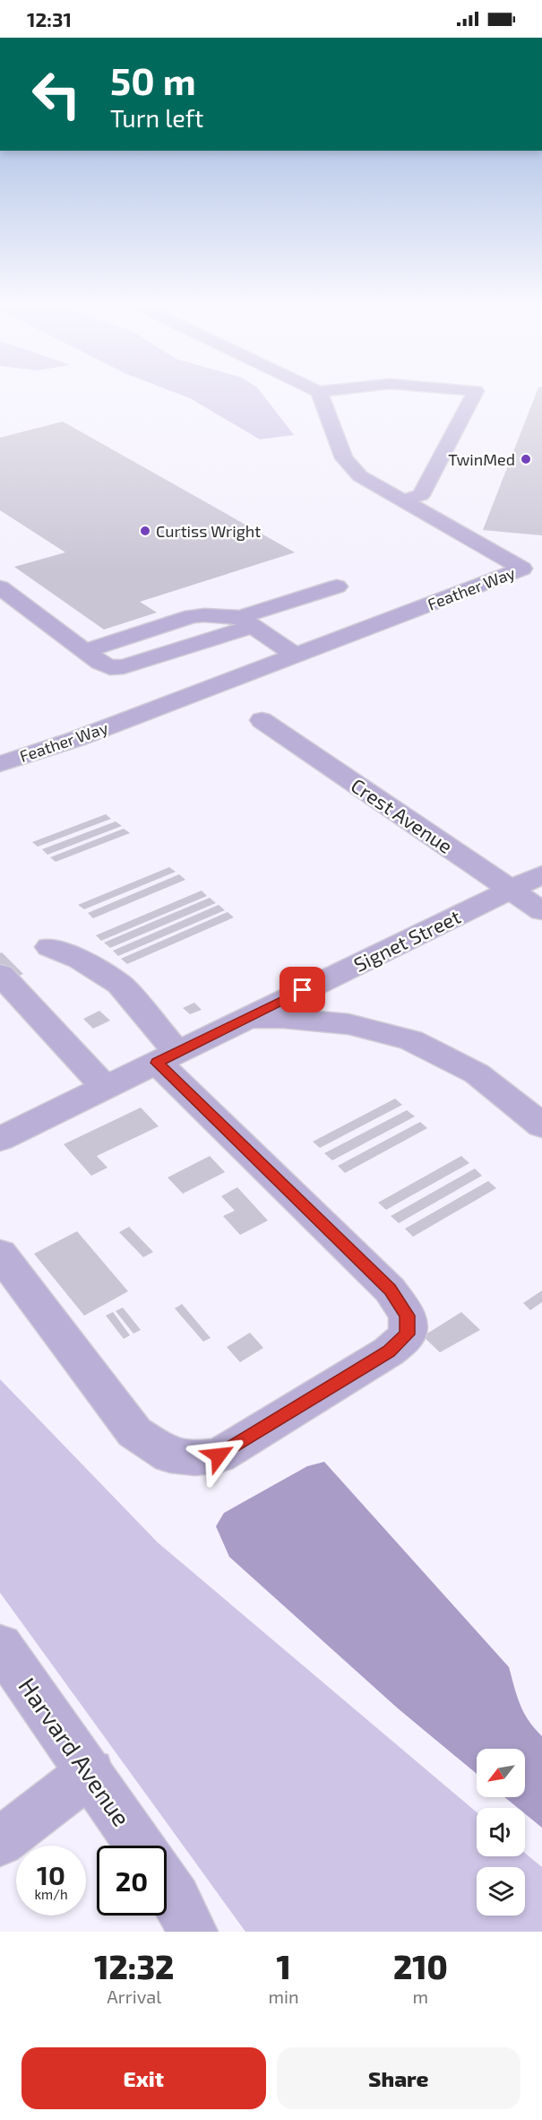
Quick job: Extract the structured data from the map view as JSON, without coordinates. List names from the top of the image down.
{
  "streets": {
    "street": [
      "Feather Way",
      "Crest Avenue",
      "Signet Street",
      "Harvard Avenue"
    ]
  },
  "crossings": [
    ["Crest Avenue", "Signet Street"]
  ],
  "places": ["TwinMed", "Curtiss Wright"],
  "north": "bottom left",
  "page": {
    "status": "12:31",
    "turn": ["50 m", "Turn left"],
    "speed": "10 km/h",
    "limit": "20",
    "eta": [
      "12:32",
      "Arrival",
      "1",
      "min",
      "210",
      "m"
    ],
    "buttons": ["Exit", "Share"]
  }
}
